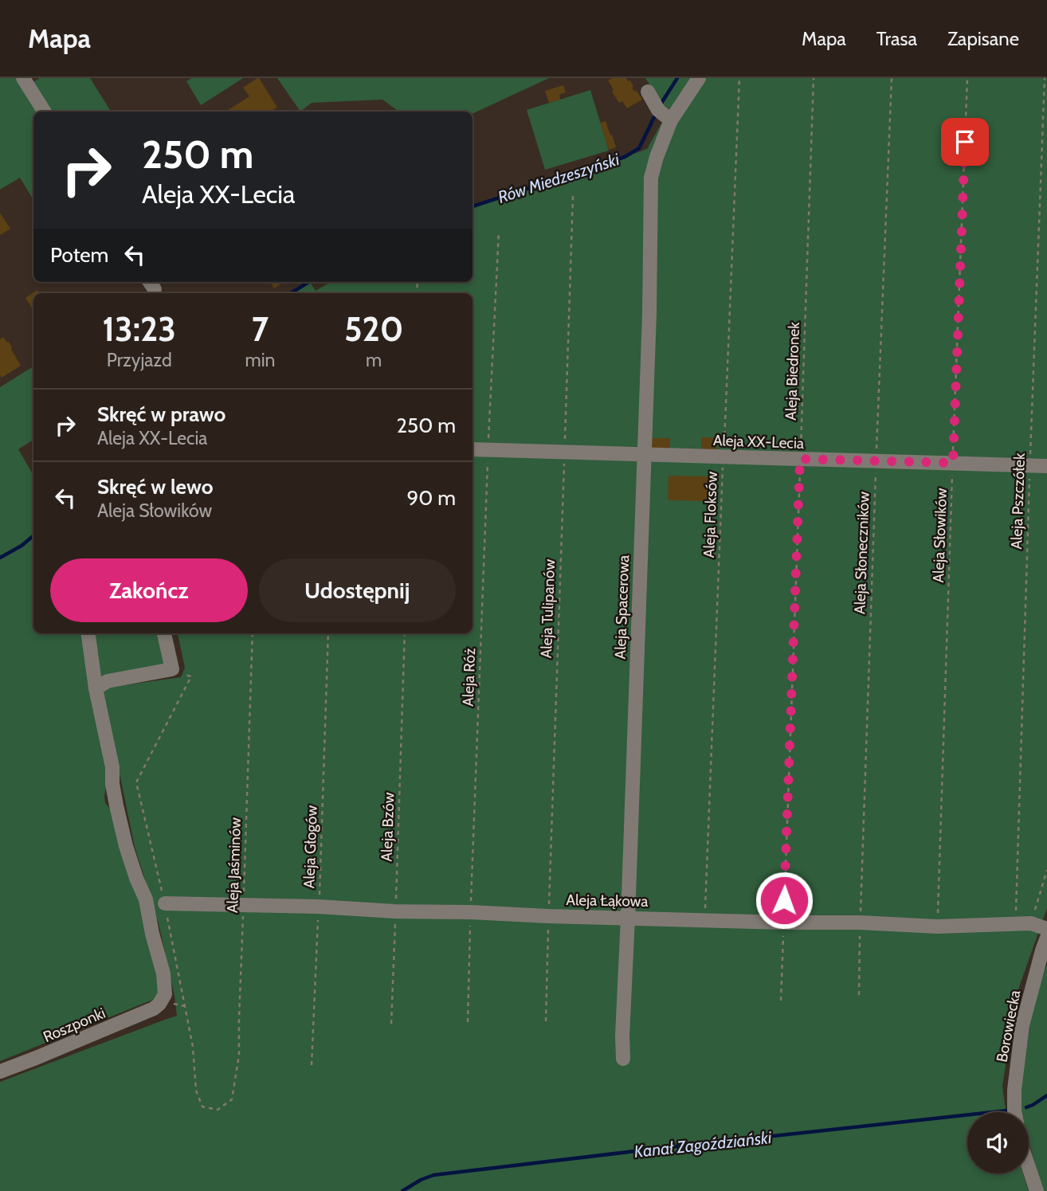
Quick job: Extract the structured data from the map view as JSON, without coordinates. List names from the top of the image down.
{
  "streets": {
    "street": [
      "Aleja XX-Lecia",
      "Aleja Spacerowa",
      "Aleja Łąkowa",
      "Roszponki",
      "Borowiecka"
    ],
    "path": [
      "Aleja Biedronek",
      "Aleja Pszczółek",
      "Aleja Floksów",
      "Aleja Słowików",
      "Aleja Słoneczników",
      "Aleja Tulipanów",
      "Aleja Róż",
      "Aleja Bzów",
      "Aleja Głogów",
      "Aleja Jaśminów"
    ]
  },
  "crossings": [
    ["Aleja Biedronek", "Aleja XX-Lecia"],
    ["Aleja Biedronek", "Aleja Łąkowa"],
    ["Aleja XX-Lecia", "Aleja Pszczółek"],
    ["Aleja XX-Lecia", "Aleja Floksów"],
    ["Aleja XX-Lecia", "Aleja Słowików"],
    ["Aleja XX-Lecia", "Aleja Słoneczników"],
    ["Aleja XX-Lecia", "Aleja Spacerowa"],
    ["Aleja XX-Lecia", "Aleja Tulipanów"],
    ["Aleja XX-Lecia", "Aleja Róż"],
    ["Aleja Pszczółek", "Aleja Łąkowa"],
    ["Aleja Floksów", "Aleja Łąkowa"],
    ["Aleja Słowików", "Aleja Łąkowa"],
    ["Aleja Słoneczników", "Aleja Łąkowa"],
    ["Aleja Spacerowa", "Aleja Łąkowa"],
    ["Aleja Tulipanów", "Aleja Łąkowa"],
    ["Aleja Róż", "Aleja Łąkowa"],
    ["Aleja Bzów", "Aleja Łąkowa"],
    ["Aleja Głogów", "Aleja Łąkowa"],
    ["Aleja Jaśminów", "Aleja Łąkowa"]
  ],
  "water": ["Rów Miedzeszyński", "Kanał Zagoździański"],
  "page": {
    "header": "Mapa",
    "nav": ["Mapa", "Trasa", "Zapisane"],
    "turn": ["250 m", "Aleja XX-Lecia"],
    "then": "Potem",
    "eta": [
      "13:23",
      "Przyjazd",
      "7",
      "min",
      "520",
      "m"
    ],
    "list": [
      {
        "name": "Skręć w prawo",
        "note": "Aleja XX-Lecia",
        "value": "250 m"
      },
      {
        "name": "Skręć w lewo",
        "note": "Aleja Słowików",
        "value": "90 m"
      }
    ],
    "buttons": ["Zakończ", "Udostępnij"]
  }
}
